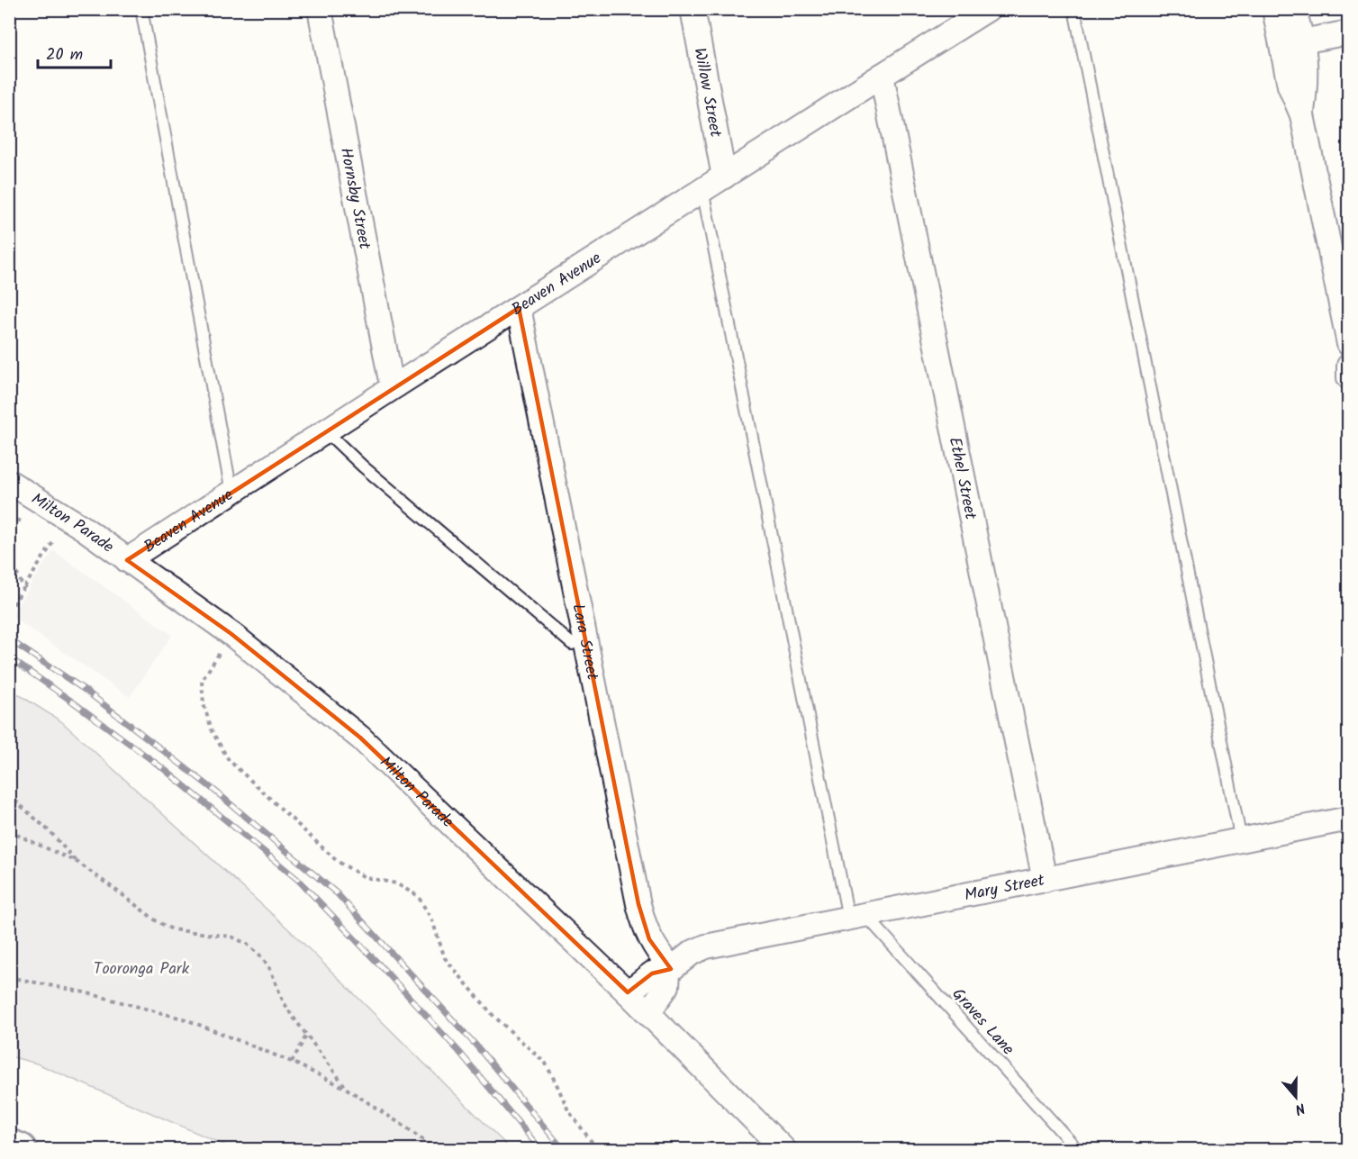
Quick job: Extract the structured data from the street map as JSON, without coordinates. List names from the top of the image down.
{
  "streets": {
    "street": [
      "Willow Street",
      "Hornsby Street",
      "Beaven Avenue",
      "Ethel Street",
      "Milton Parade",
      "Lara Street",
      "Mary Street"
    ],
    "lane": ["Graves Lane"]
  },
  "crossings": [
    ["Willow Street", "Beaven Avenue"],
    ["Hornsby Street", "Beaven Avenue"],
    ["Beaven Avenue", "Ethel Street"],
    ["Beaven Avenue", "Milton Parade"],
    ["Beaven Avenue", "Lara Street"],
    ["Ethel Street", "Mary Street"],
    ["Milton Parade", "Mary Street"],
    ["Lara Street", "Mary Street"],
    ["Mary Street", "Graves Lane"]
  ],
  "parks": ["Tooronga Park"],
  "scale_bar": "20 m",
  "north": "bottom"
}
